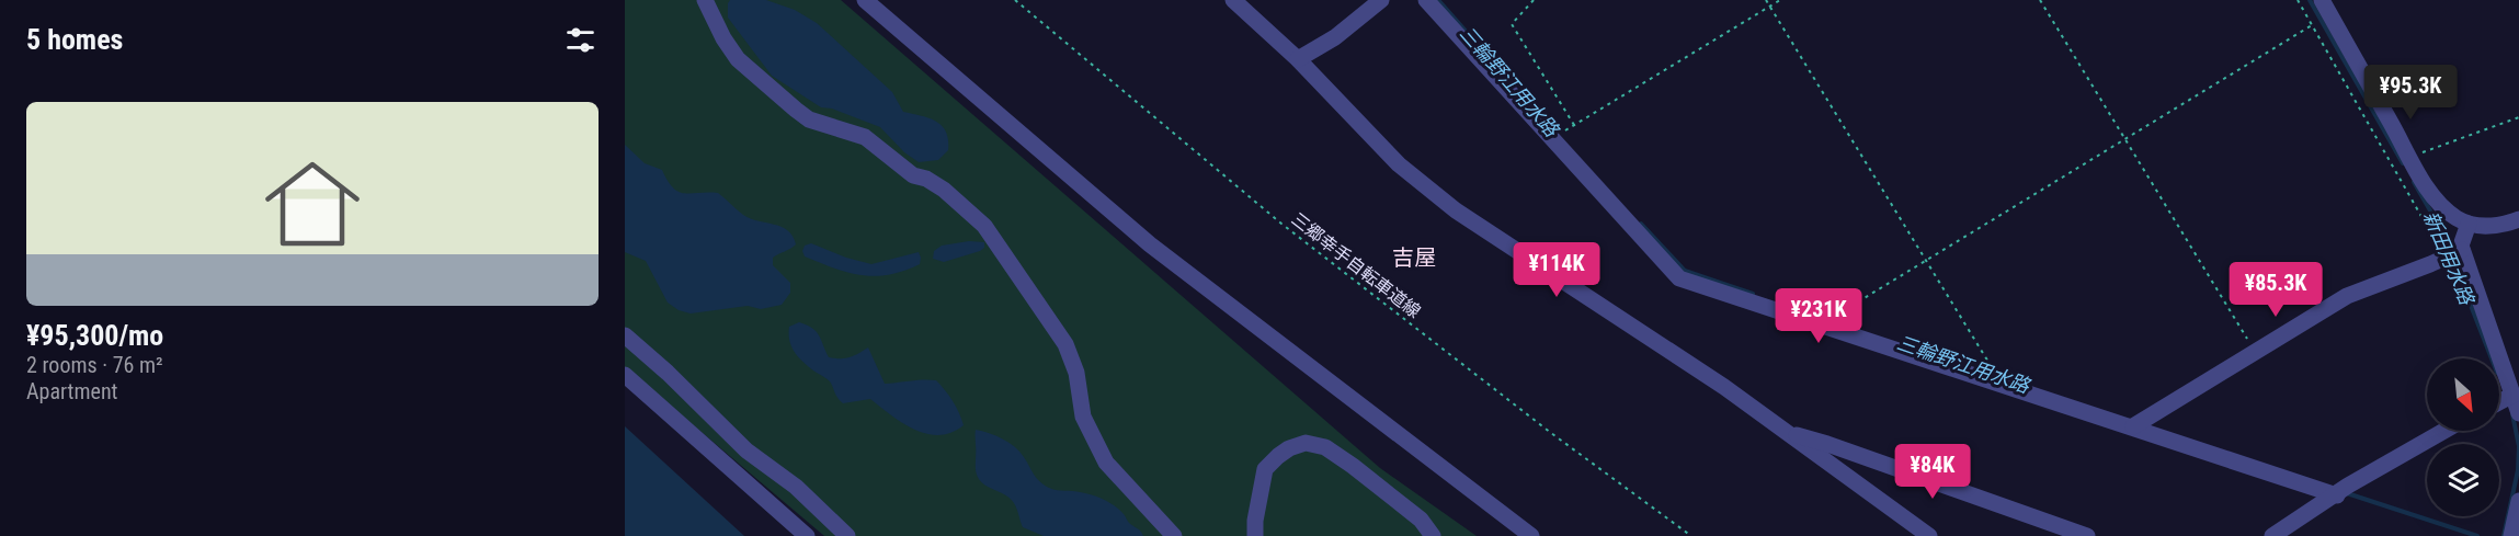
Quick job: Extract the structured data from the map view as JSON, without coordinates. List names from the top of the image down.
{
  "streets": {
    "path": ["三郷幸手自転車道線"]
  },
  "districts": ["吉屋"],
  "water": ["三輪野江用水路", "新田用水路"],
  "north": "bottom right",
  "page": {
    "heading": "5 homes",
    "price": [
      "¥95.3K",
      "¥114K",
      "¥85.3K",
      "¥231K",
      "¥84K"
    ],
    "list": [
      {
        "name": "¥95,300/mo",
        "note": "2 rooms · 76 m² · Apartment"
      }
    ]
  }
}
